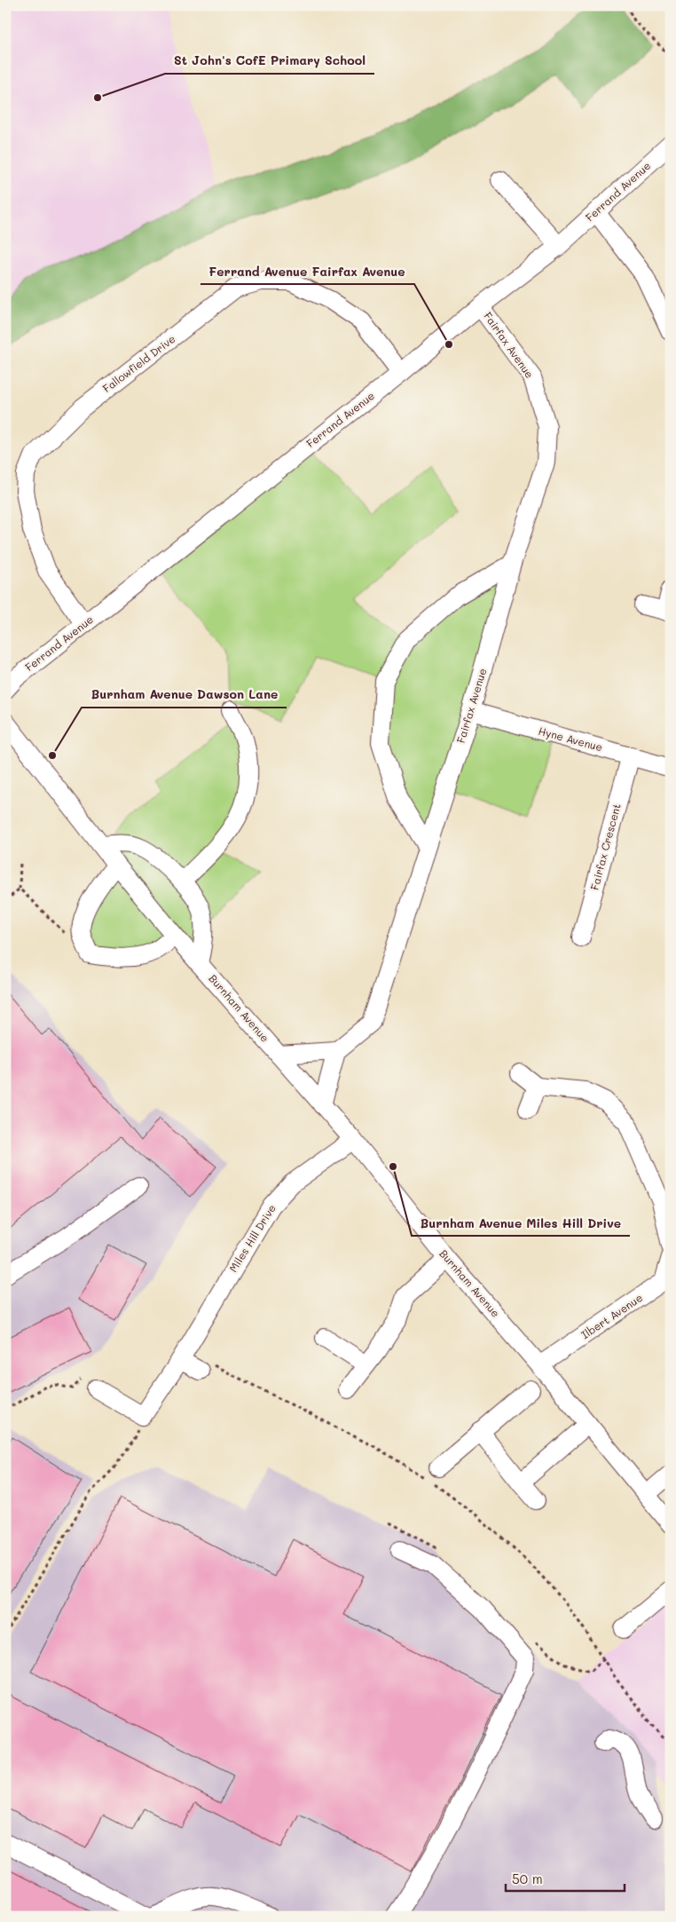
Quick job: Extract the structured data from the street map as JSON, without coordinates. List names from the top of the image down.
{
  "streets": {
    "street": [
      "Ferrand Avenue",
      "Fairfax Avenue",
      "Fallowfield Drive",
      "Hyne Avenue",
      "Fairfax Crescent",
      "Burnham Avenue",
      "Miles Hill Drive",
      "Ilbert Avenue"
    ]
  },
  "crossings": [
    ["Ferrand Avenue", "Fairfax Avenue"],
    ["Ferrand Avenue", "Fallowfield Drive"],
    ["Fairfax Avenue", "Hyne Avenue"],
    ["Hyne Avenue", "Fairfax Crescent"],
    ["Burnham Avenue", "Miles Hill Drive"],
    ["Burnham Avenue", "Ilbert Avenue"]
  ],
  "places": [
    "St John's CofE Primary School",
    "Ferrand Avenue Fairfax Avenue",
    "Burnham Avenue Dawson Lane",
    "Burnham Avenue Miles Hill Drive"
  ],
  "scale_bar": "50 m"
}
